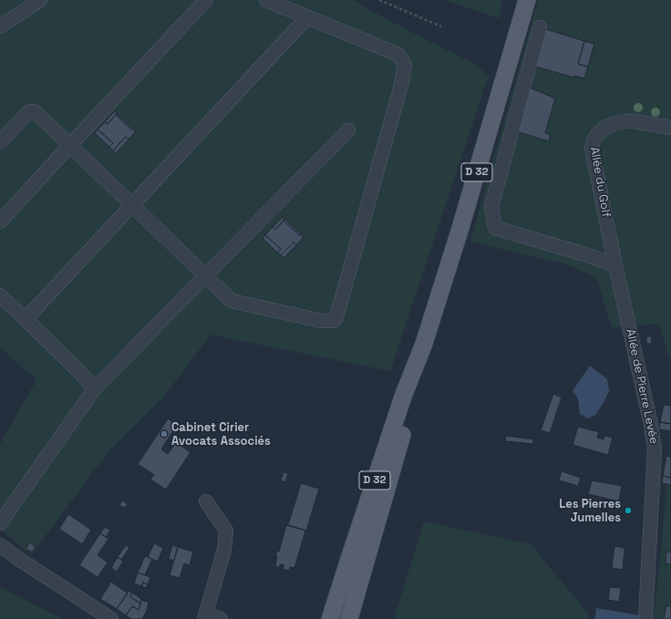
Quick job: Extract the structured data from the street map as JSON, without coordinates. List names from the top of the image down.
{
  "streets": {
    "main road": ["D 32"],
    "street": ["Allée du Golf", "Allée de Pierre Levée"]
  },
  "crossings": [
    ["Allée du Golf", "Allée de Pierre Levée"]
  ],
  "places": ["Cabinet Cirier Avocats Associés", "Les Pierres Jumelles"]
}
